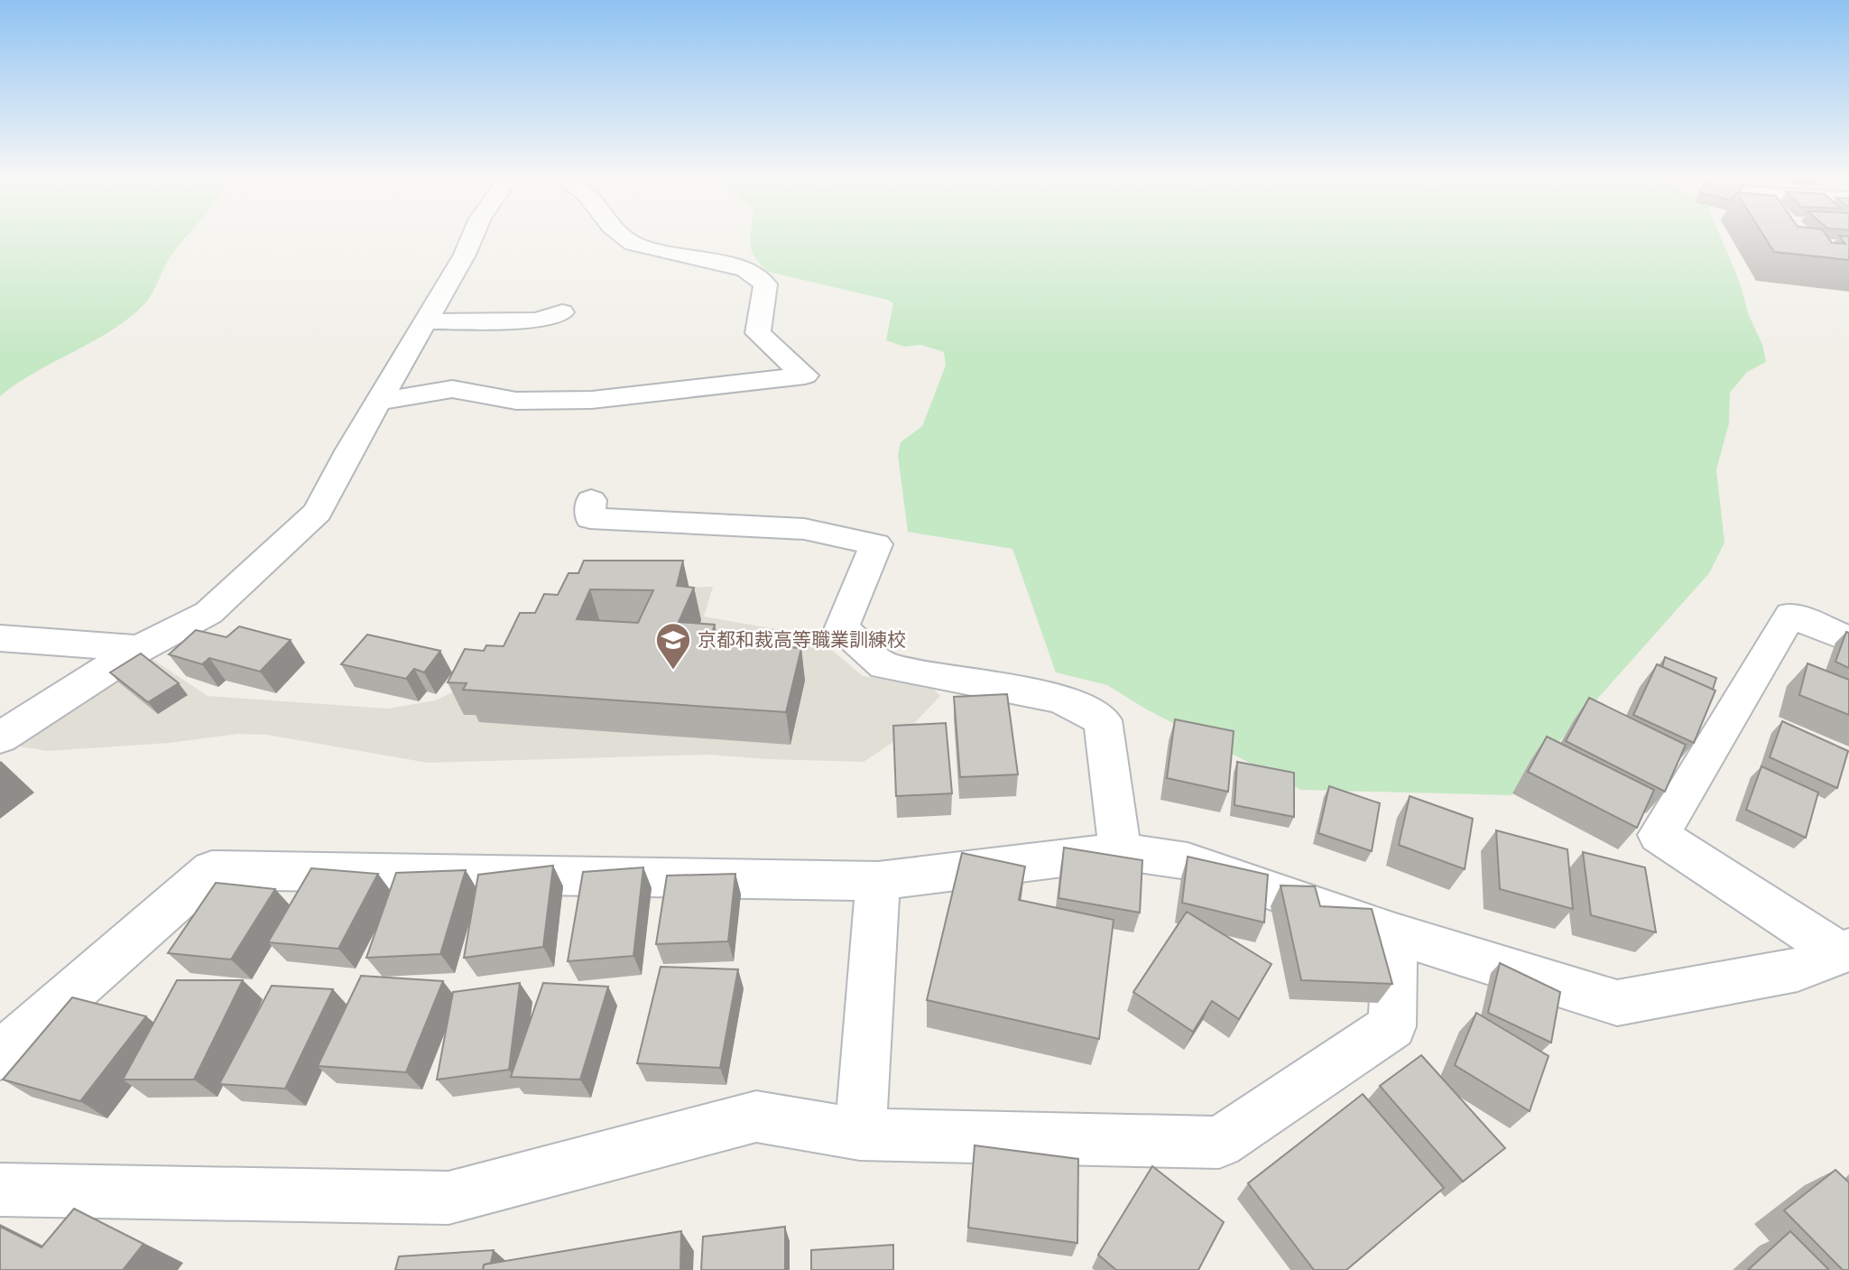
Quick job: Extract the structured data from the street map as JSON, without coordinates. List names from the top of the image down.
{
  "places": {
    "school or university": ["京都和裁高等職業訓練校"]
  }
}
